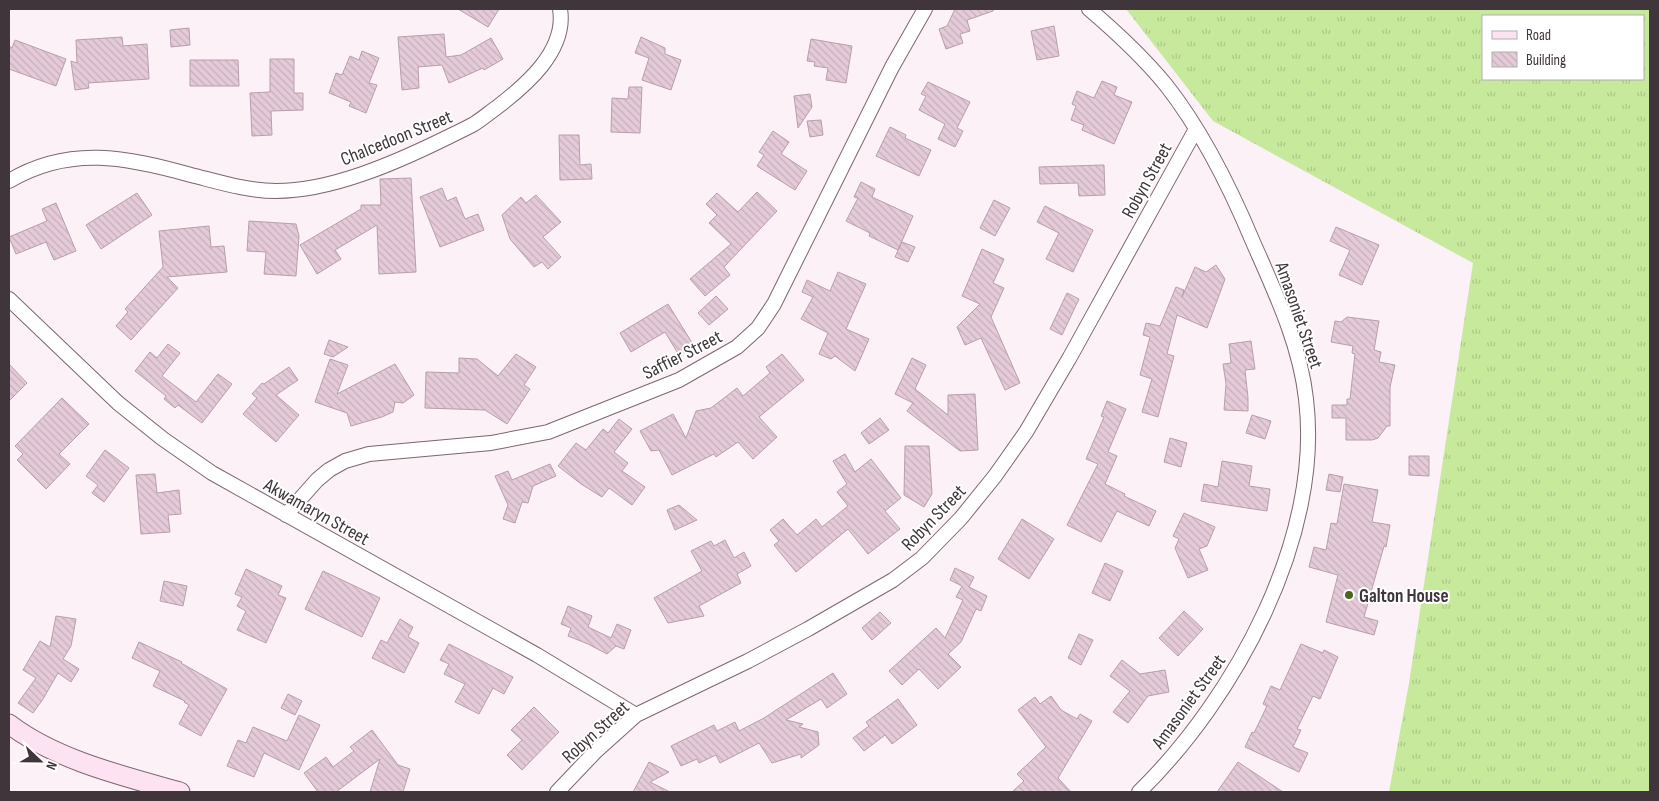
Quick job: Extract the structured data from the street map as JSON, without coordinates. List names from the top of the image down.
{
  "streets": {
    "street": [
      "Chalcedoon Street",
      "Robyn Street",
      "Amasoniet Street",
      "Saffier Street",
      "Akwamaryn Street"
    ]
  },
  "crossings": [
    ["Robyn Street", "Amasoniet Street"],
    ["Robyn Street", "Akwamaryn Street"],
    ["Saffier Street", "Akwamaryn Street"]
  ],
  "places": ["Galton House"],
  "legend": ["Road", "Building"],
  "north": "right"
}
